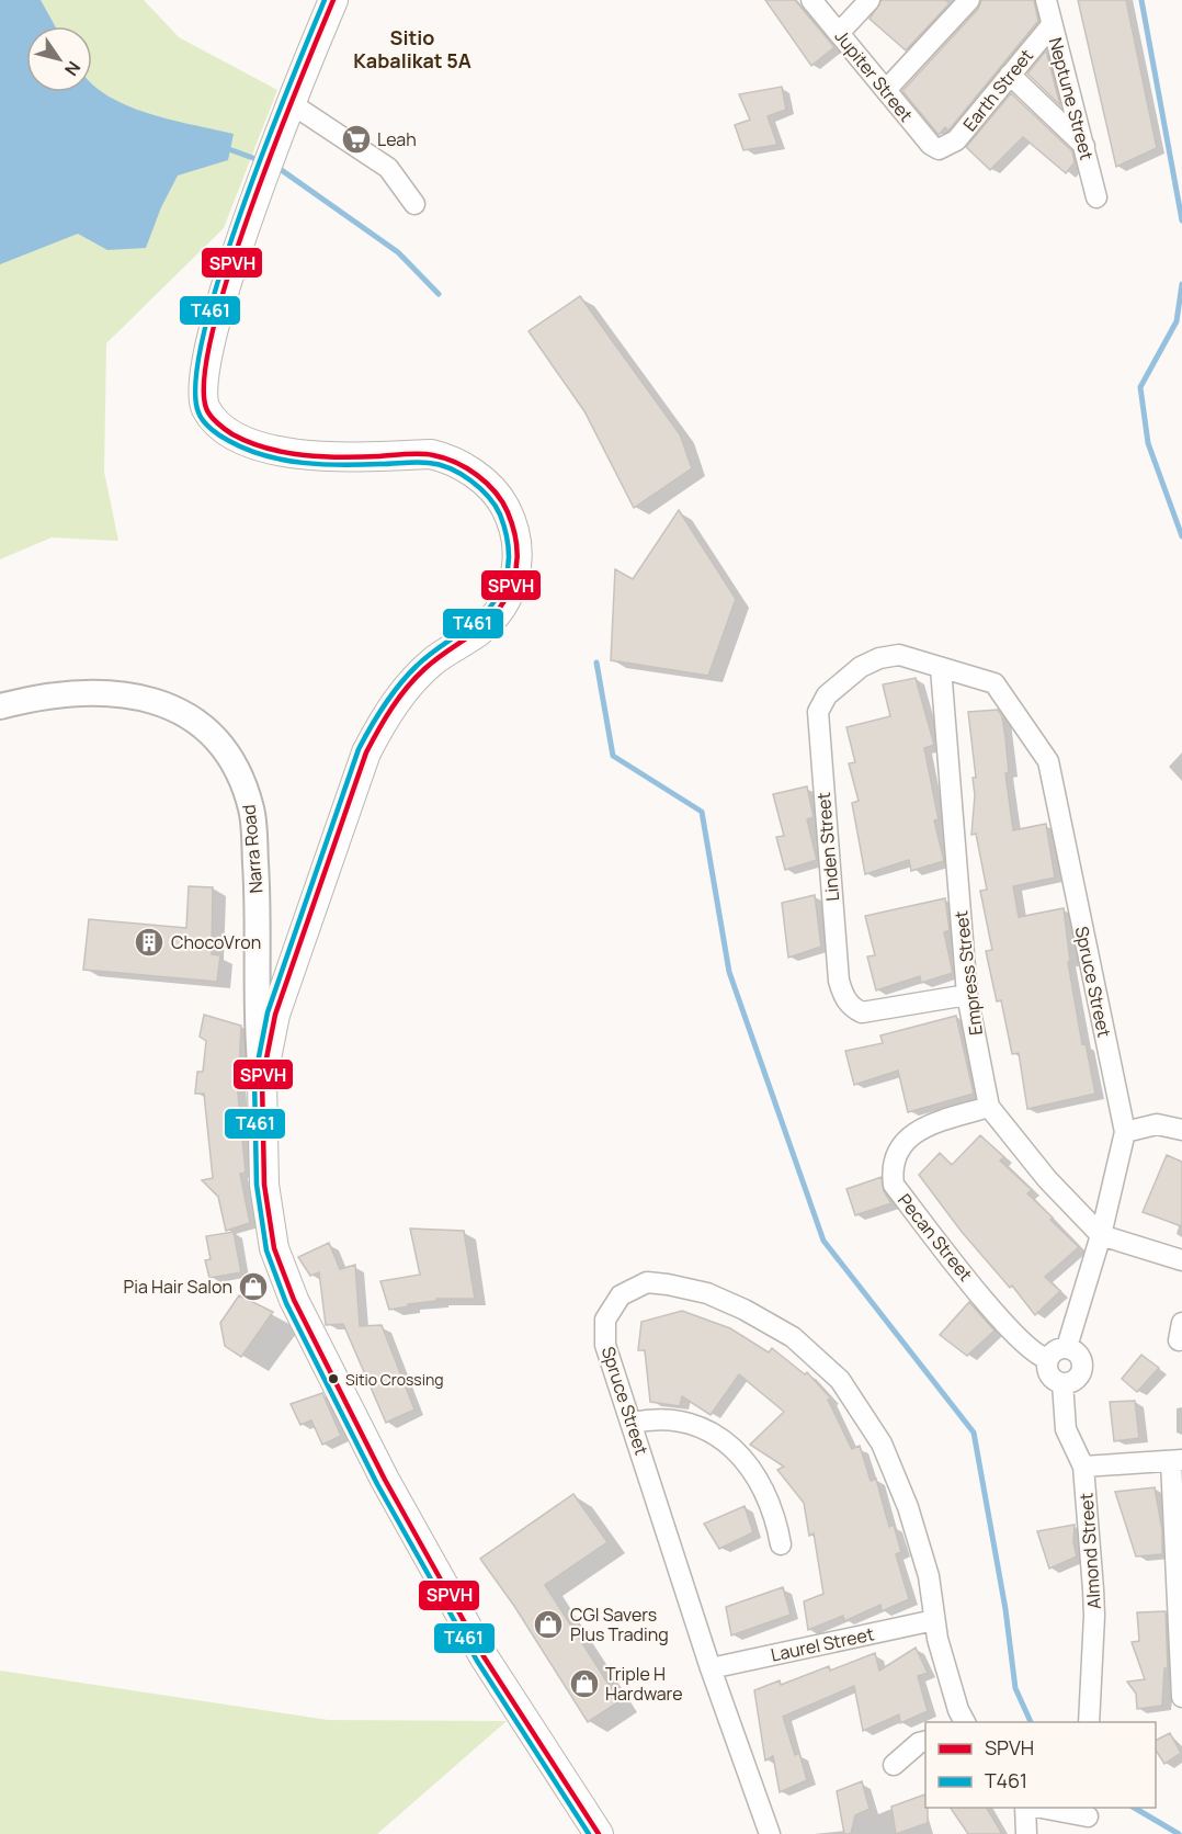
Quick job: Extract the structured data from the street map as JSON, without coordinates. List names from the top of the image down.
{
  "streets": {
    "street": [
      "Jupiter Street",
      "Earth Street",
      "Neptune Street",
      "Linden Street",
      "Narra Road",
      "Empress Street",
      "Spruce Street",
      "Pecan Street",
      "Almond Street",
      "Laurel Street"
    ]
  },
  "crossings": [
    ["Jupiter Street", "Earth Street"],
    ["Earth Street", "Neptune Street"],
    ["Linden Street", "Empress Street"],
    ["Linden Street", "Spruce Street"],
    ["Empress Street", "Spruce Street"],
    ["Empress Street", "Pecan Street"],
    ["Spruce Street", "Pecan Street"],
    ["Spruce Street", "Almond Street"],
    ["Spruce Street", "Laurel Street"],
    ["Pecan Street", "Almond Street"]
  ],
  "districts": ["Sitio Kabalikat 5A"],
  "places": {
    "supermarket": ["Leah"],
    "building": ["ChocoVron"],
    "shop": ["Pia Hair Salon", "CGI Savers Plus Trading", "Triple H Hardware"],
    "other": ["Sitio Crossing"]
  },
  "lines": ["transit line SPVH", "transit line T461"],
  "legend": ["SPVH", "T461"],
  "north": "bottom right"
}
